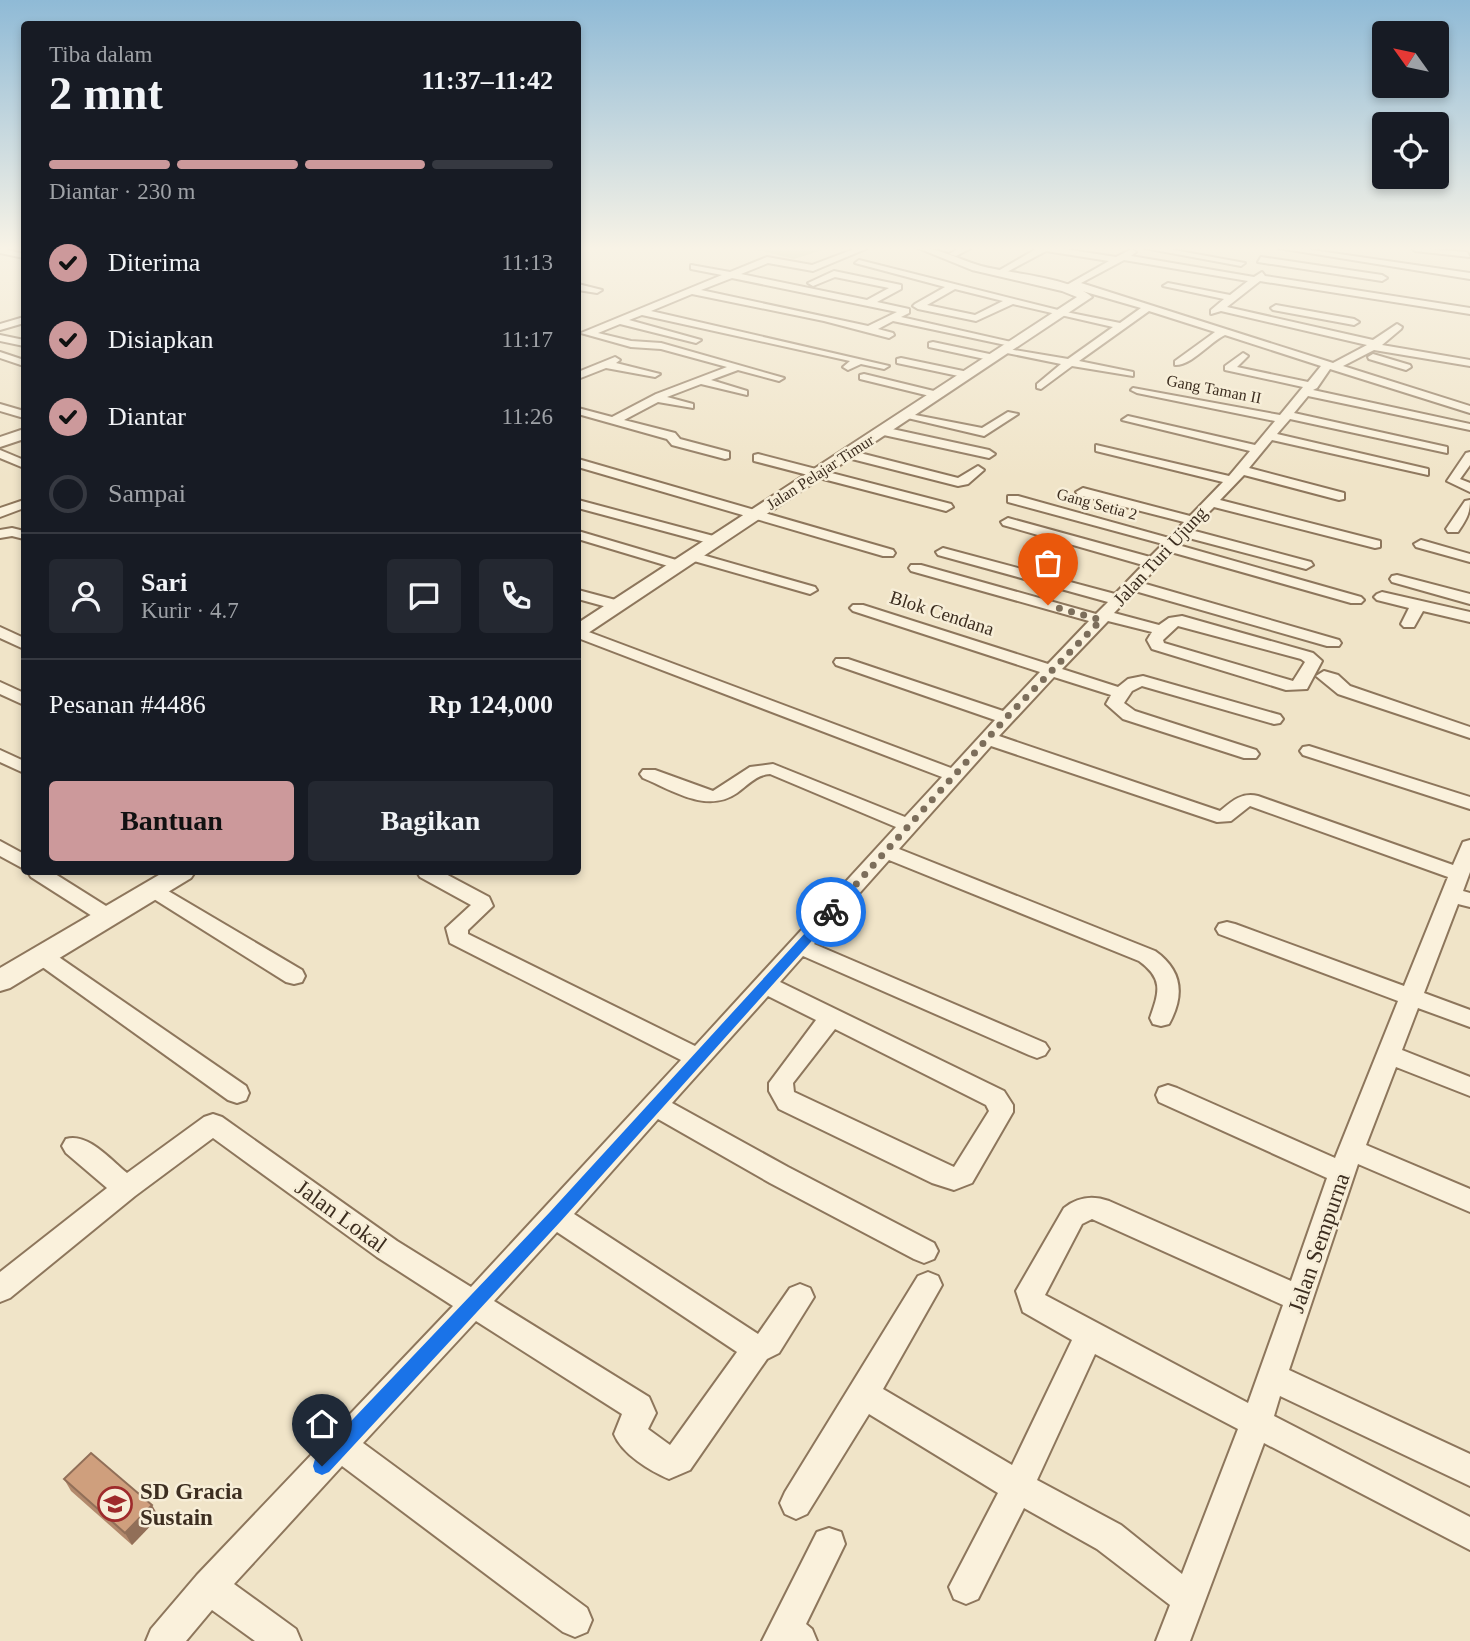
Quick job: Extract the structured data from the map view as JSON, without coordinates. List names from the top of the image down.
{
  "streets": {
    "street": [
      "Gang Taman II",
      "Jalan Pelajar Timur",
      "Gang Setia 2",
      "Jalan Turi Ujung",
      "Blok Cendana",
      "Jalan Lokal",
      "Jalan Sempurna"
    ]
  },
  "crossings": [
    ["Gang Taman II", "Jalan Turi Ujung"],
    ["Gang Setia 2", "Jalan Turi Ujung"],
    ["Jalan Turi Ujung", "Blok Cendana"],
    ["Jalan Turi Ujung", "Jalan Lokal"]
  ],
  "places": {
    "school or university": ["SD Gracia Sustain"]
  },
  "north": "top left",
  "page": {
    "heading": ["2 mnt", "Tiba dalam", "11:37–11:42"],
    "panel": [
      "Sari",
      "Kurir · 4.7",
      "Pesanan #4486",
      "Rp 124,000"
    ],
    "bar": "Diantar · 230 m",
    "list": [
      ["Diterima", "11:13"],
      ["Disiapkan", "11:17"],
      ["Diantar", "11:26"],
      "Sampai"
    ],
    "buttons": ["Bantuan", "Bagikan"]
  }
}
